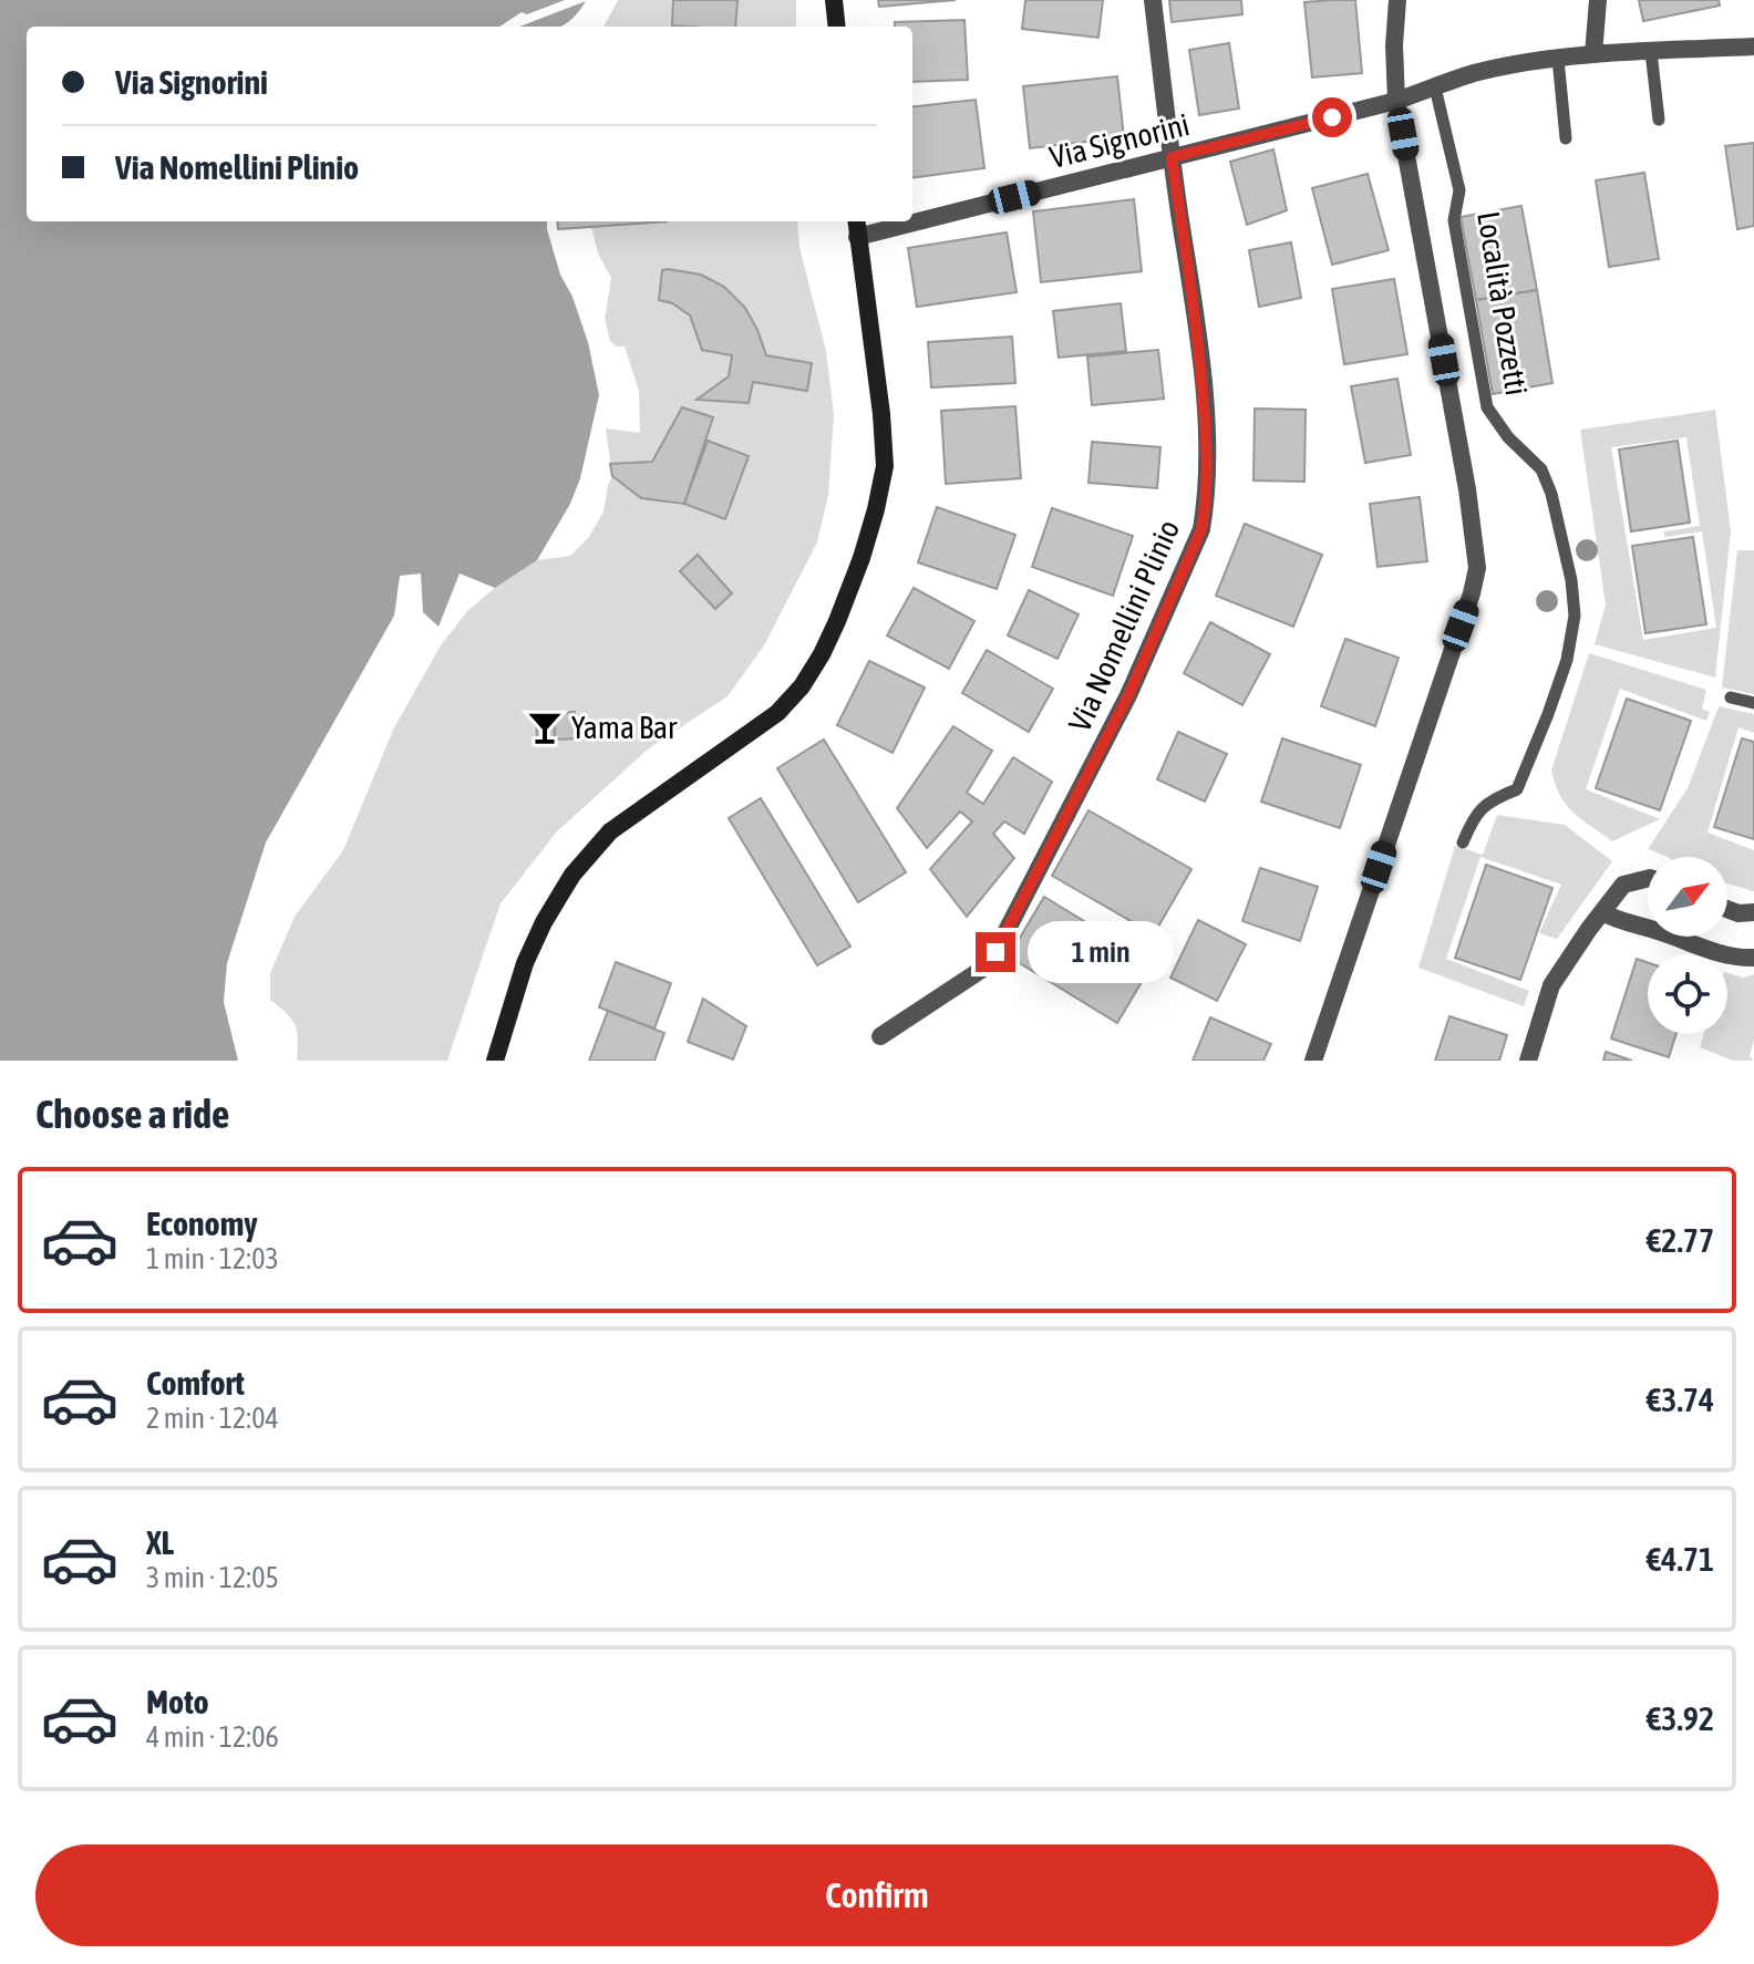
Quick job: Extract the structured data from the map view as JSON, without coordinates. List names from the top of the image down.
{
  "streets": {
    "street": ["Via Signorini", "Via Nomellini Plinio"],
    "lane": ["Località Pozzetti"]
  },
  "crossings": [
    ["Via Signorini", "Via Nomellini Plinio"]
  ],
  "places": {
    "bar": ["Yama Bar"]
  },
  "north": "top right",
  "page": {
    "banner": ["Via Signorini", "Via Nomellini Plinio"],
    "bubble": "1 min",
    "heading": "Choose a ride",
    "list": [
      {
        "name": "Economy",
        "note": "1 min · 12:03",
        "value": "€2.77"
      },
      {
        "name": "Comfort",
        "note": "2 min · 12:04",
        "value": "€3.74"
      },
      {
        "name": "XL",
        "note": "3 min · 12:05",
        "value": "€4.71"
      },
      {
        "name": "Moto",
        "note": "4 min · 12:06",
        "value": "€3.92"
      }
    ],
    "buttons": "Confirm"
  }
}
